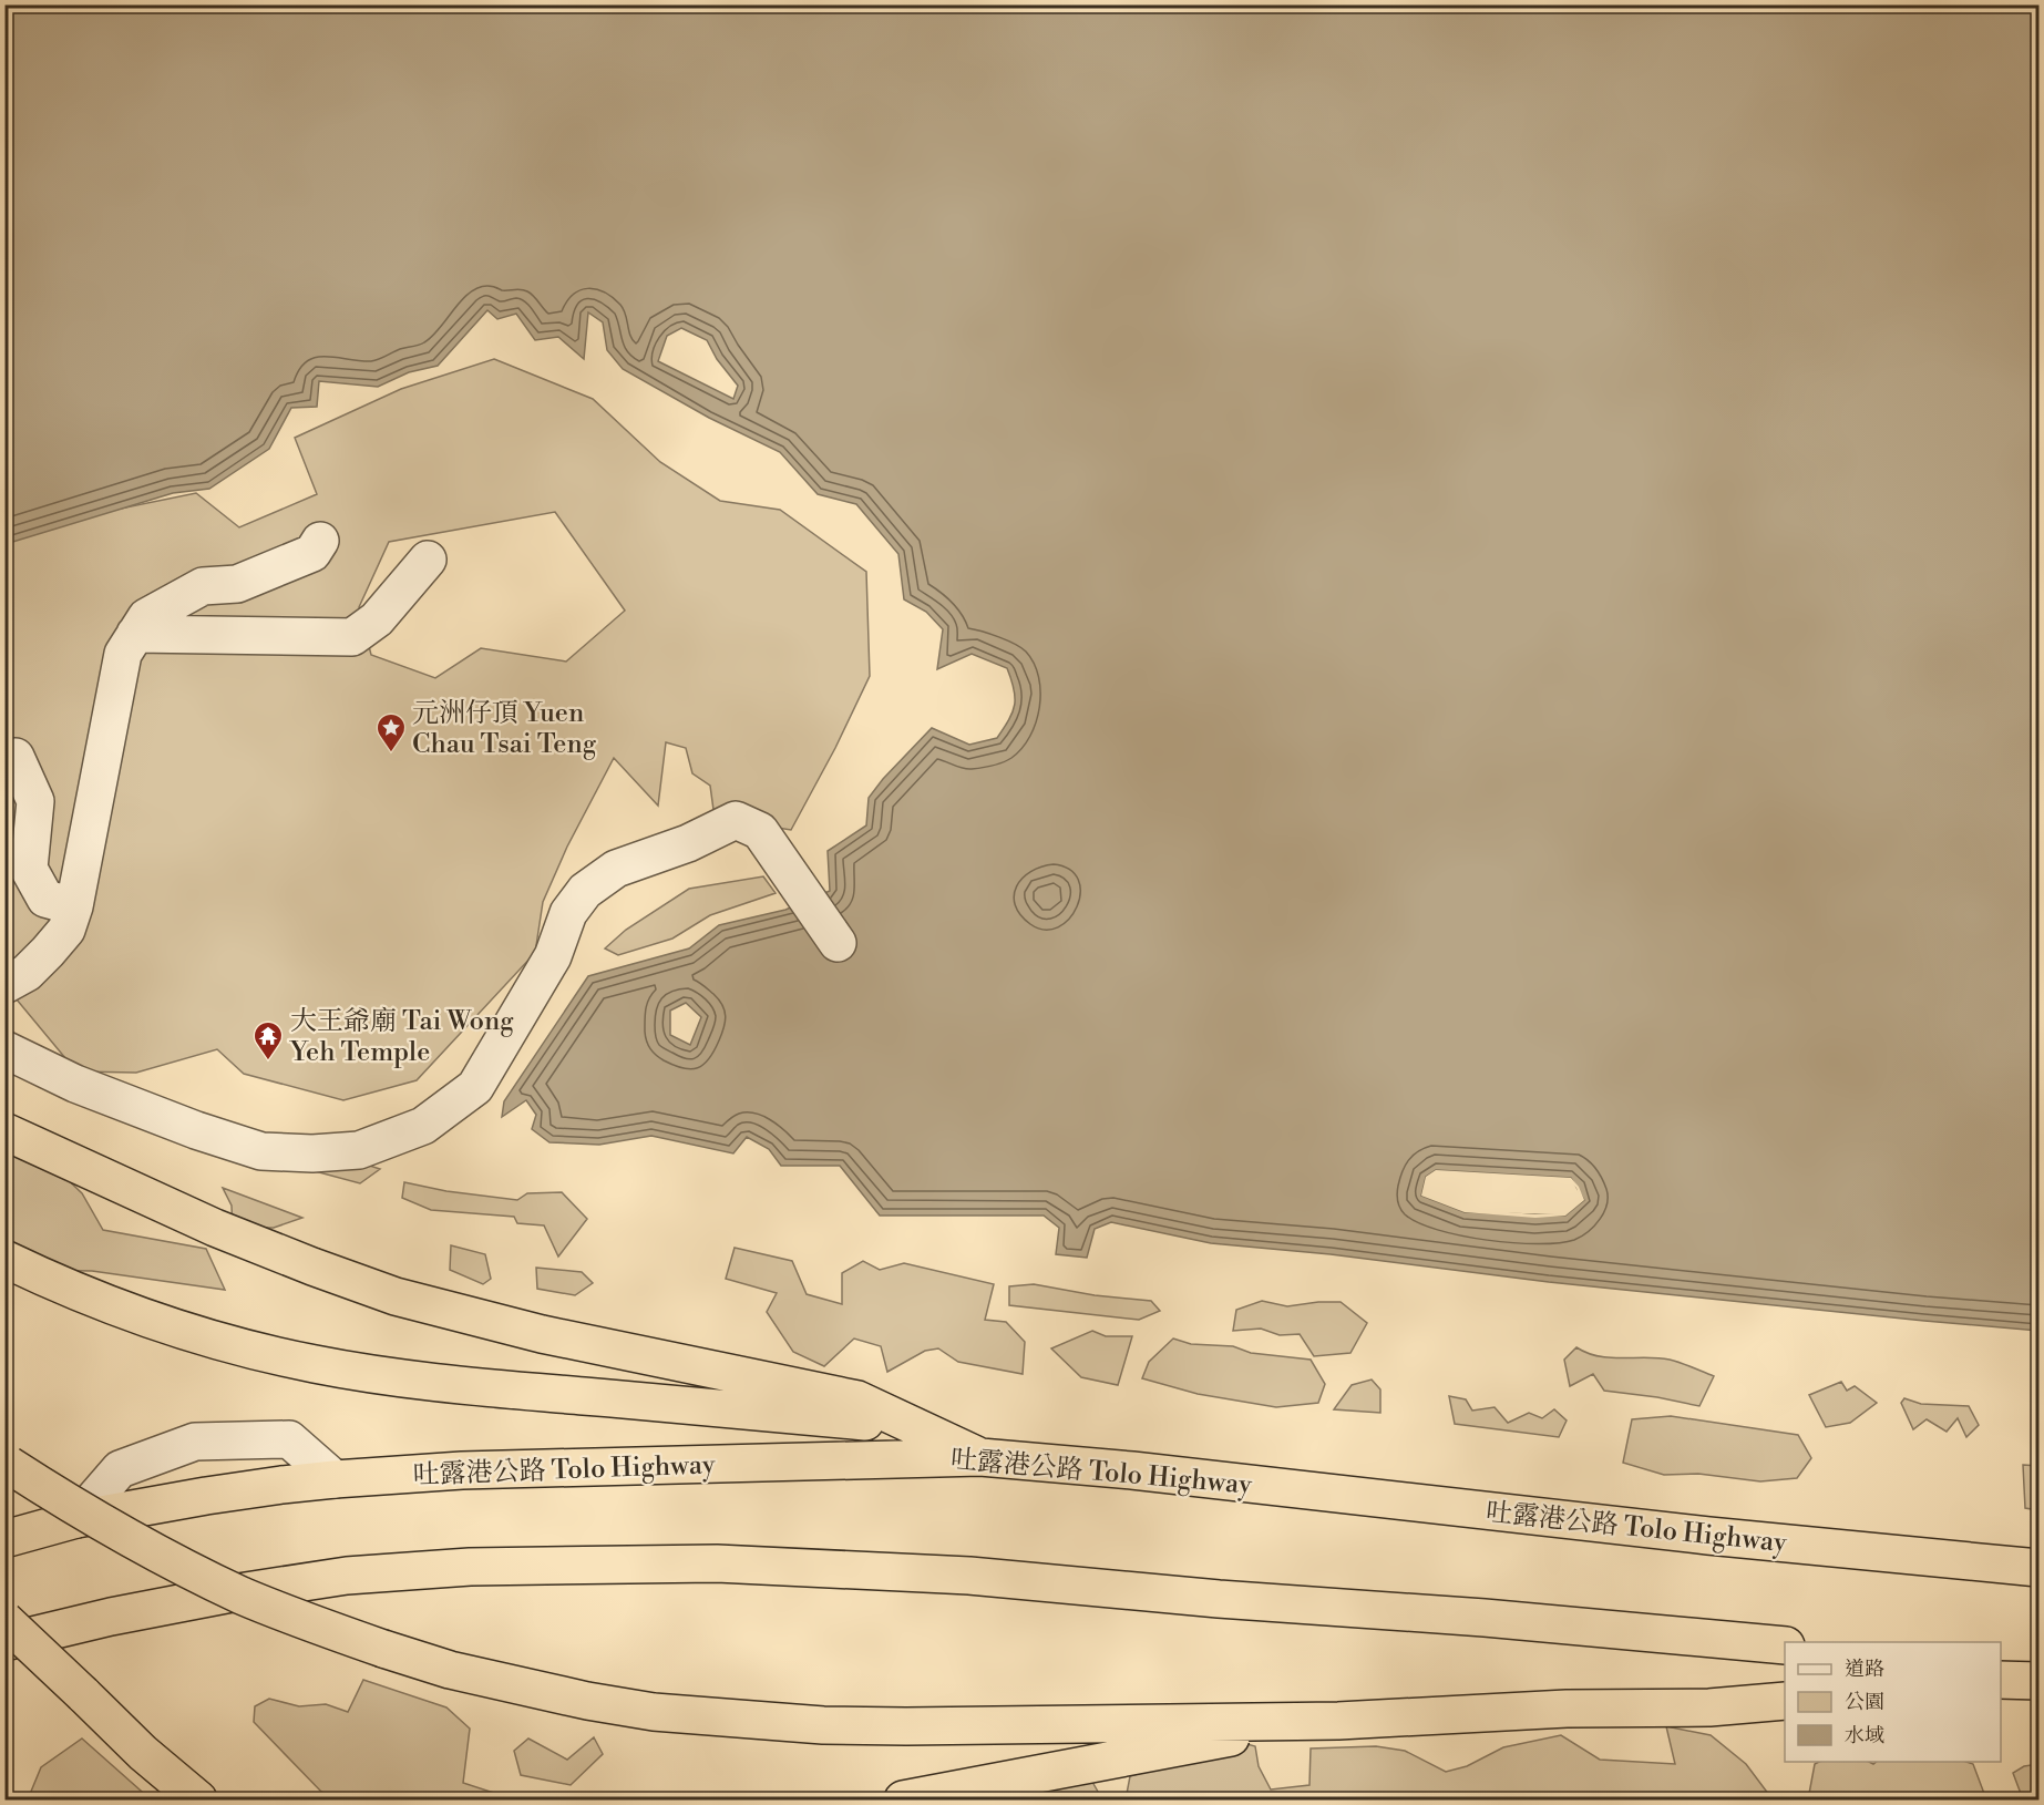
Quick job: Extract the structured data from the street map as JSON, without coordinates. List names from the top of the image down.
{
  "streets": {
    "highway": ["吐露港公路 Tolo Highway"]
  },
  "places": {
    "place": ["元洲仔頂 Yuen Chau Tsai Teng"],
    "temple": ["大王爺廟 Tai Wong Yeh Temple"]
  },
  "legend": ["道路", "公園", "水域"]
}
